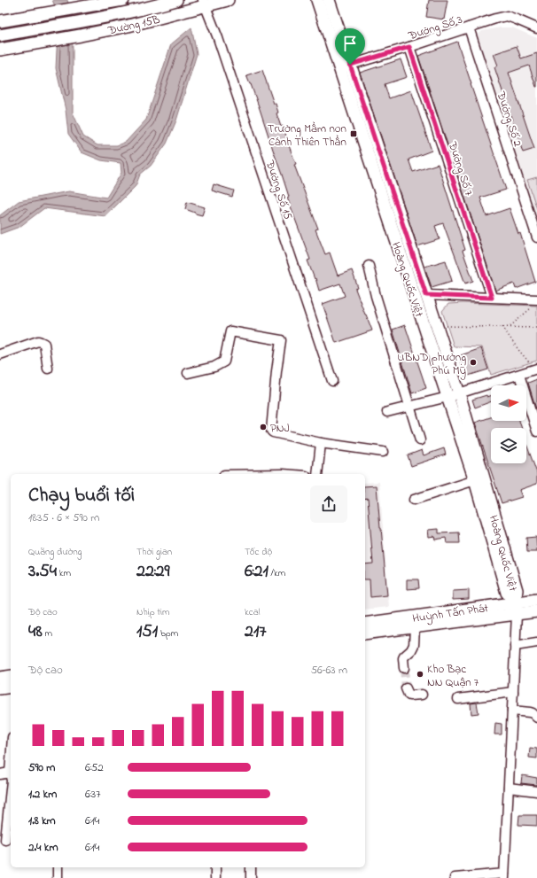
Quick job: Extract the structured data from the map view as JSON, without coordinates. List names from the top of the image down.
{
  "streets": {
    "main road": ["Đường 15B", "Hoàng Quốc Việt", "Huỳnh Tấn Phát"],
    "street": [
      "Đường Số 3",
      "Đường Số 2",
      "Đường Số 7",
      "Đường Số 15"
    ]
  },
  "crossings": [
    ["Đường 15B", "Đường Số 15"],
    ["Đường Số 3", "Đường Số 2"],
    ["Đường Số 3", "Đường Số 7"],
    ["Đường Số 3", "Hoàng Quốc Việt"],
    ["Hoàng Quốc Việt", "Huỳnh Tấn Phát"]
  ],
  "places": {
    "transit": ["Trường Mầm non Cánh Thiên Thần"],
    "other": ["UBND phường Phú Mỹ", "PNJ", "Kho Bạc NN Quận 7"]
  },
  "north": "right",
  "page": {
    "heading": ["Chạy buổi tối", "18:35 · 6 × 590 m"],
    "stats": [
      ["Quãng đường", "3.54 km"],
      ["Thời gian", "22:29"],
      ["Tốc độ", "6:21 /km"],
      ["Độ cao", "48 m"],
      ["Nhịp tim", "151 bpm"],
      ["kcal", "217"]
    ],
    "chart": ["Độ cao", "56–63 m"],
    "list": [
      {
        "name": "590 m",
        "note": "6:52"
      },
      {
        "name": "1.2 km",
        "note": "6:37"
      },
      {
        "name": "1.8 km",
        "note": "6:14"
      },
      {
        "name": "2.4 km",
        "note": "6:14"
      }
    ]
  }
}
